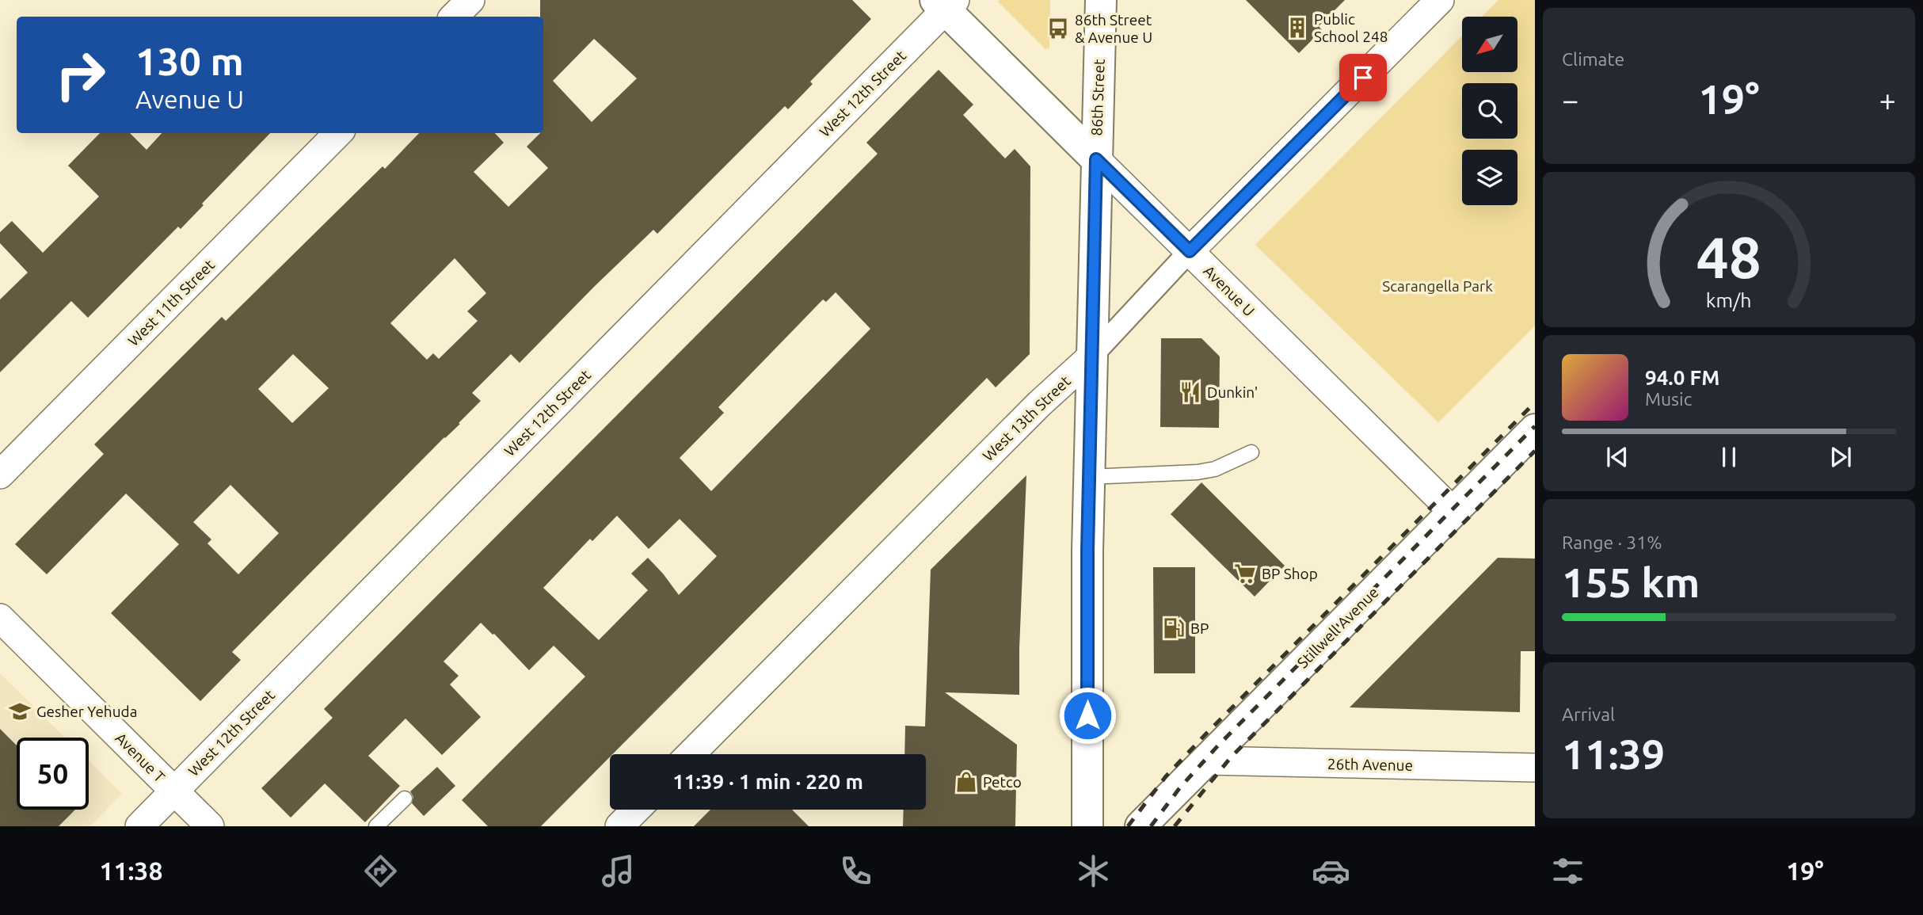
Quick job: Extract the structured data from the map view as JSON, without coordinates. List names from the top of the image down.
{
  "streets": {
    "main road": ["86th Street", "Avenue U", "Stillwell Avenue"],
    "street": [
      "West 12th Street",
      "West 11th Street",
      "West 13th Street",
      "Avenue T",
      "26th Avenue"
    ]
  },
  "crossings": [
    ["West 12th Street", "Avenue U"],
    ["West 12th Street", "Avenue T"],
    ["86th Street", "Avenue U"],
    ["86th Street", "West 13th Street"],
    ["Avenue U", "West 13th Street"],
    ["Avenue U", "Stillwell Avenue"],
    ["Stillwell Avenue", "26th Avenue"]
  ],
  "parks": ["Scarangella Park"],
  "places": {
    "building": ["Public School 248"],
    "bus stop": ["86th Street & Avenue U"],
    "restaurant": ["Dunkin'"],
    "supermarket": ["BP Shop"],
    "fuel station": ["BP"],
    "school or university": ["Gesher Yehuda"],
    "shop": ["Petco"]
  },
  "north": "bottom left",
  "page": {
    "tile": [
      "Climate",
      ["Range · 31%", "155 km"],
      ["Arrival", "11:39"]
    ],
    "turn": ["130 m", "Avenue U"],
    "heat": ["−", "19°", "+"],
    "song": ["94.0 FM", "Music"],
    "limit": "50",
    "trip": "11:39 · 1 min · 220 m",
    "tabs": ["11:38", "19°"],
    "gauge": ["48", "km/h"]
  }
}
